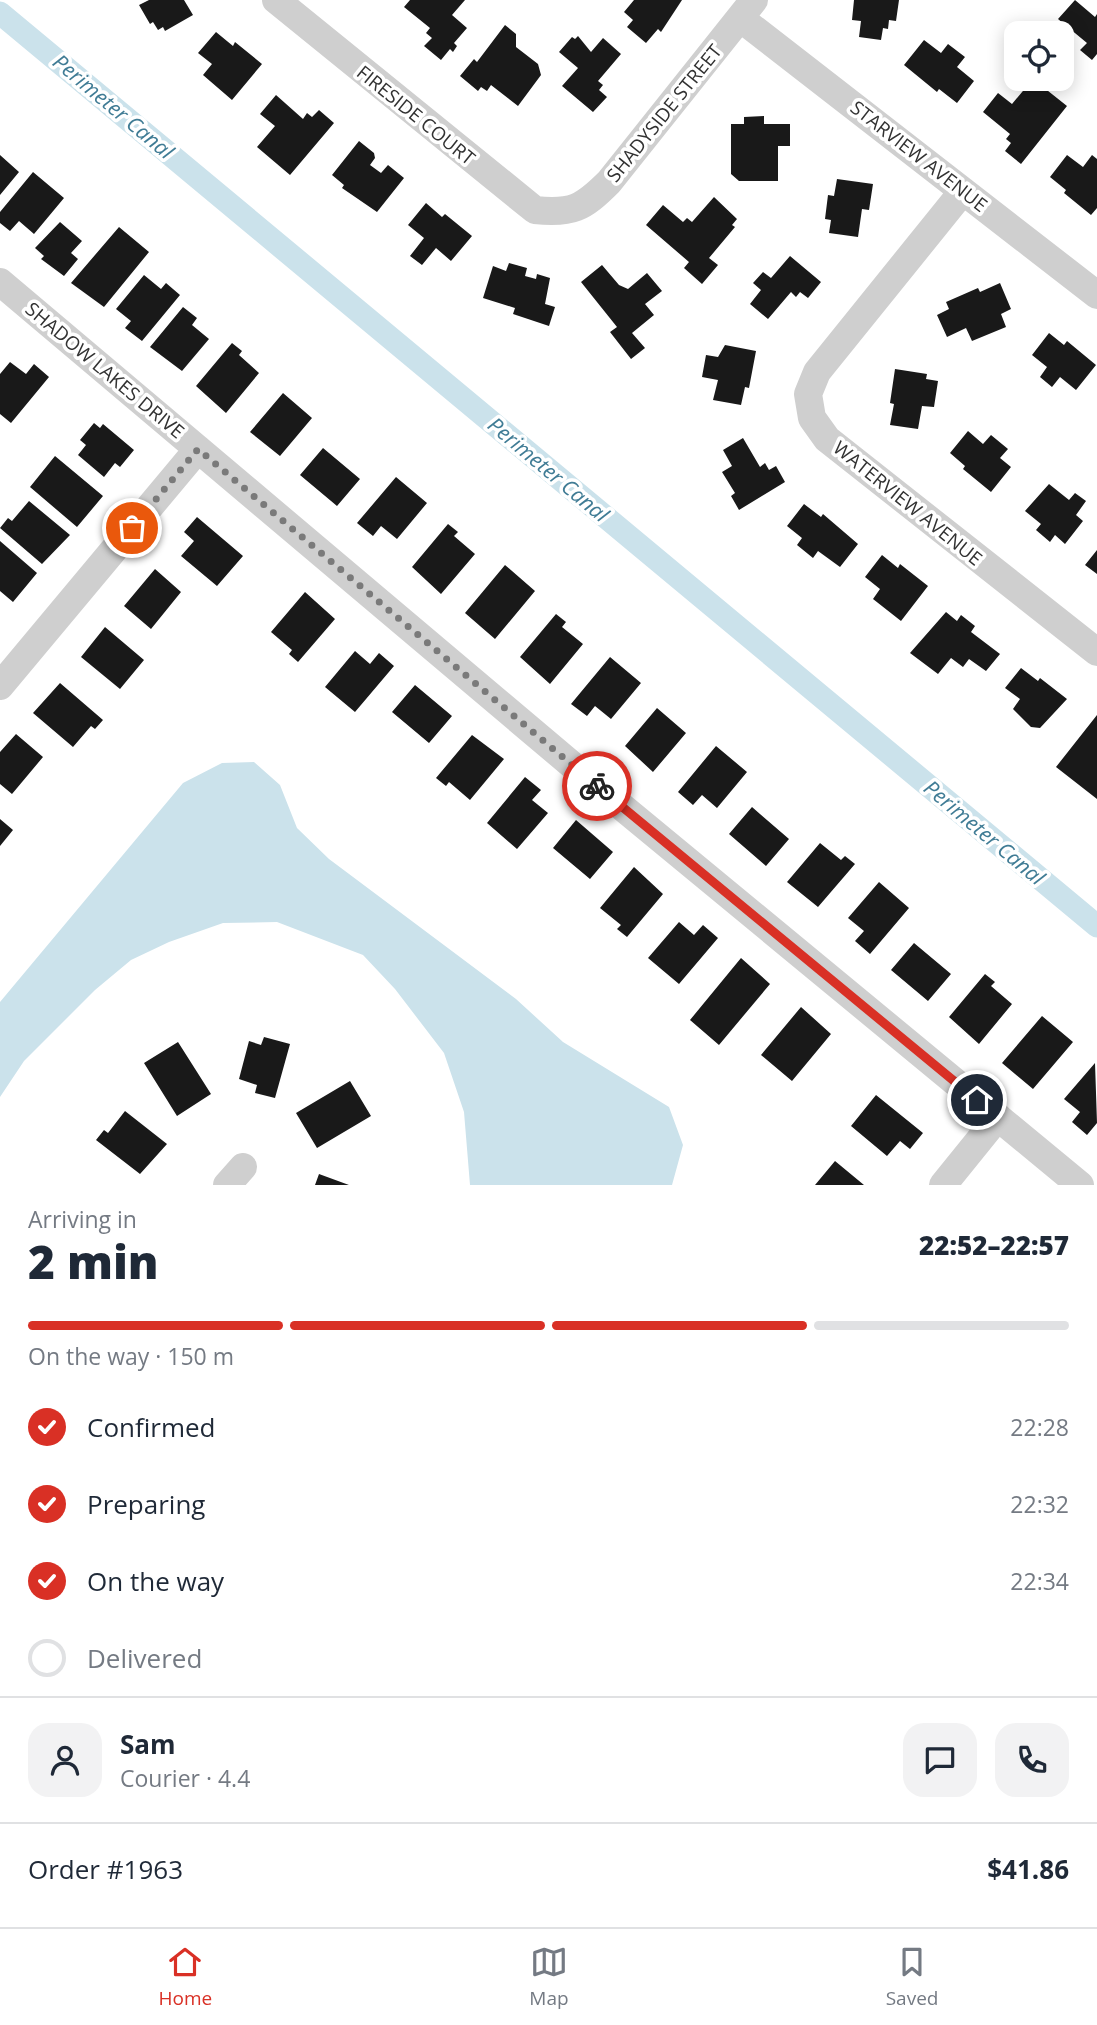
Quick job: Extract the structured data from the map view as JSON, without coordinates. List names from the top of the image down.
{
  "streets": {
    "street": [
      "SHADYSIDE STREET",
      "FIRESIDE COURT",
      "STARVIEW AVENUE",
      "SHADOW LAKES DRIVE",
      "WATERVIEW AVENUE"
    ]
  },
  "crossings": [
    ["SHADYSIDE STREET", "FIRESIDE COURT"],
    ["SHADYSIDE STREET", "STARVIEW AVENUE"],
    ["STARVIEW AVENUE", "WATERVIEW AVENUE"]
  ],
  "water": ["Perimeter Canal"],
  "page": {
    "heading": ["2 min", "Arriving in", "22:52–22:57"],
    "panel": [
      "Sam",
      "Courier · 4.4",
      "Order #1963",
      "$41.86"
    ],
    "bar": "On the way · 150 m",
    "list": [
      ["Confirmed", "22:28"],
      ["Preparing", "22:32"],
      ["On the way", "22:34"],
      "Delivered"
    ],
    "tabs": ["Home", "Map", "Saved"]
  }
}
